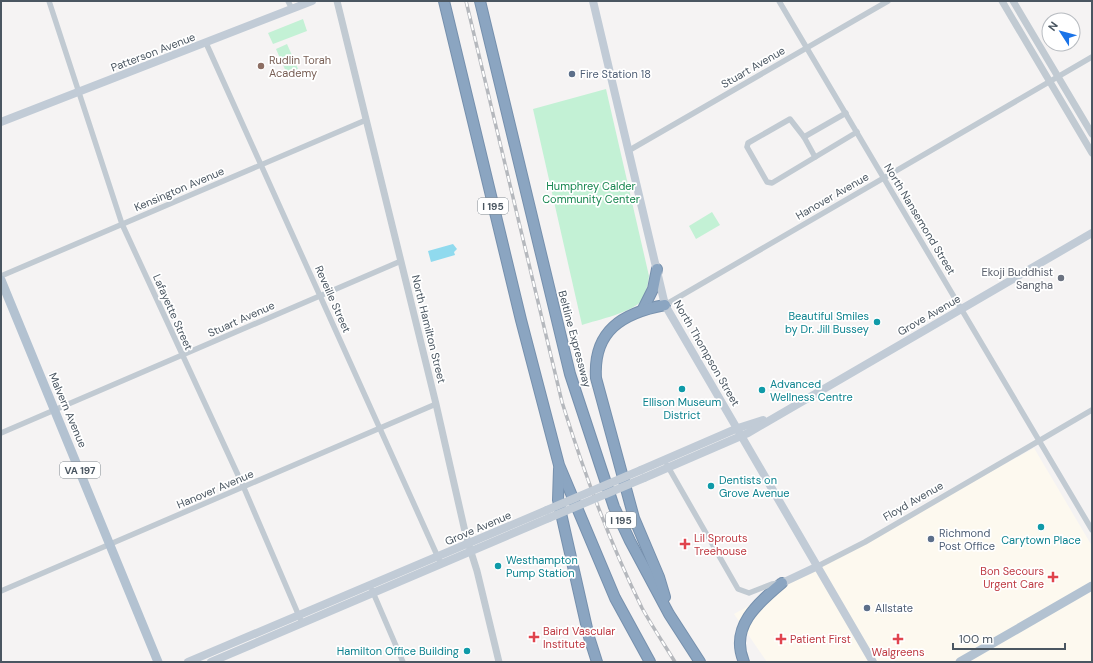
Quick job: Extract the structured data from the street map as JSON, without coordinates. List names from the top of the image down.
{
  "streets": {
    "highway": ["I 195", "Beltline Expressway"],
    "main road": [
      "Patterson Avenue",
      "Grove Avenue",
      "North Thompson Street",
      "Malvern Avenue",
      "VA 197",
      "Floyd Avenue"
    ],
    "street": [
      "Stuart Avenue",
      "Kensington Avenue",
      "Hanover Avenue",
      "North Nansemond Street",
      "Reveille Street",
      "Lafayette Street",
      "North Hamilton Street"
    ]
  },
  "crossings": [
    ["Patterson Avenue", "Reveille Street"],
    ["Patterson Avenue", "Lafayette Street"],
    ["Stuart Avenue", "North Nansemond Street"],
    ["Stuart Avenue", "Reveille Street"],
    ["Stuart Avenue", "Lafayette Street"],
    ["Stuart Avenue", "North Hamilton Street"],
    ["Stuart Avenue", "North Thompson Street"],
    ["Stuart Avenue", "Malvern Avenue"],
    ["Kensington Avenue", "Reveille Street"],
    ["Kensington Avenue", "Lafayette Street"],
    ["Kensington Avenue", "North Hamilton Street"],
    ["Hanover Avenue", "North Nansemond Street"],
    ["Hanover Avenue", "Reveille Street"],
    ["Hanover Avenue", "Lafayette Street"],
    ["Hanover Avenue", "North Hamilton Street"],
    ["Hanover Avenue", "North Thompson Street"],
    ["Hanover Avenue", "Malvern Avenue"],
    ["North Nansemond Street", "Grove Avenue"],
    ["North Nansemond Street", "Floyd Avenue"],
    ["Reveille Street", "Grove Avenue"],
    ["Lafayette Street", "Grove Avenue"],
    ["Grove Avenue", "North Hamilton Street"],
    ["Grove Avenue", "North Thompson Street"],
    ["Grove Avenue", "Floyd Avenue"],
    ["North Thompson Street", "Floyd Avenue"]
  ],
  "parks": ["Humphrey Calder Community Center"],
  "places": {
    "other": [
      "Rudlin Torah Academy",
      "Fire Station 18",
      "Ekoji Buddhist Sangha",
      "Beautiful Smiles by Dr. Jill Bussey",
      "Ellison Museum District",
      "Advanced Wellness Centre",
      "Dentists on Grove Avenue",
      "Carytown Place",
      "Richmond Post Office",
      "Westhampton Pump Station",
      "Allstate",
      "Hamilton Office Building"
    ],
    "health": [
      "Lil Sprouts Treehouse",
      "Bon Secours Urgent Care",
      "Baird Vascular Institute",
      "Patient First",
      "Walgreens"
    ]
  },
  "scale_bar": "100 m",
  "north": "top left"
}
